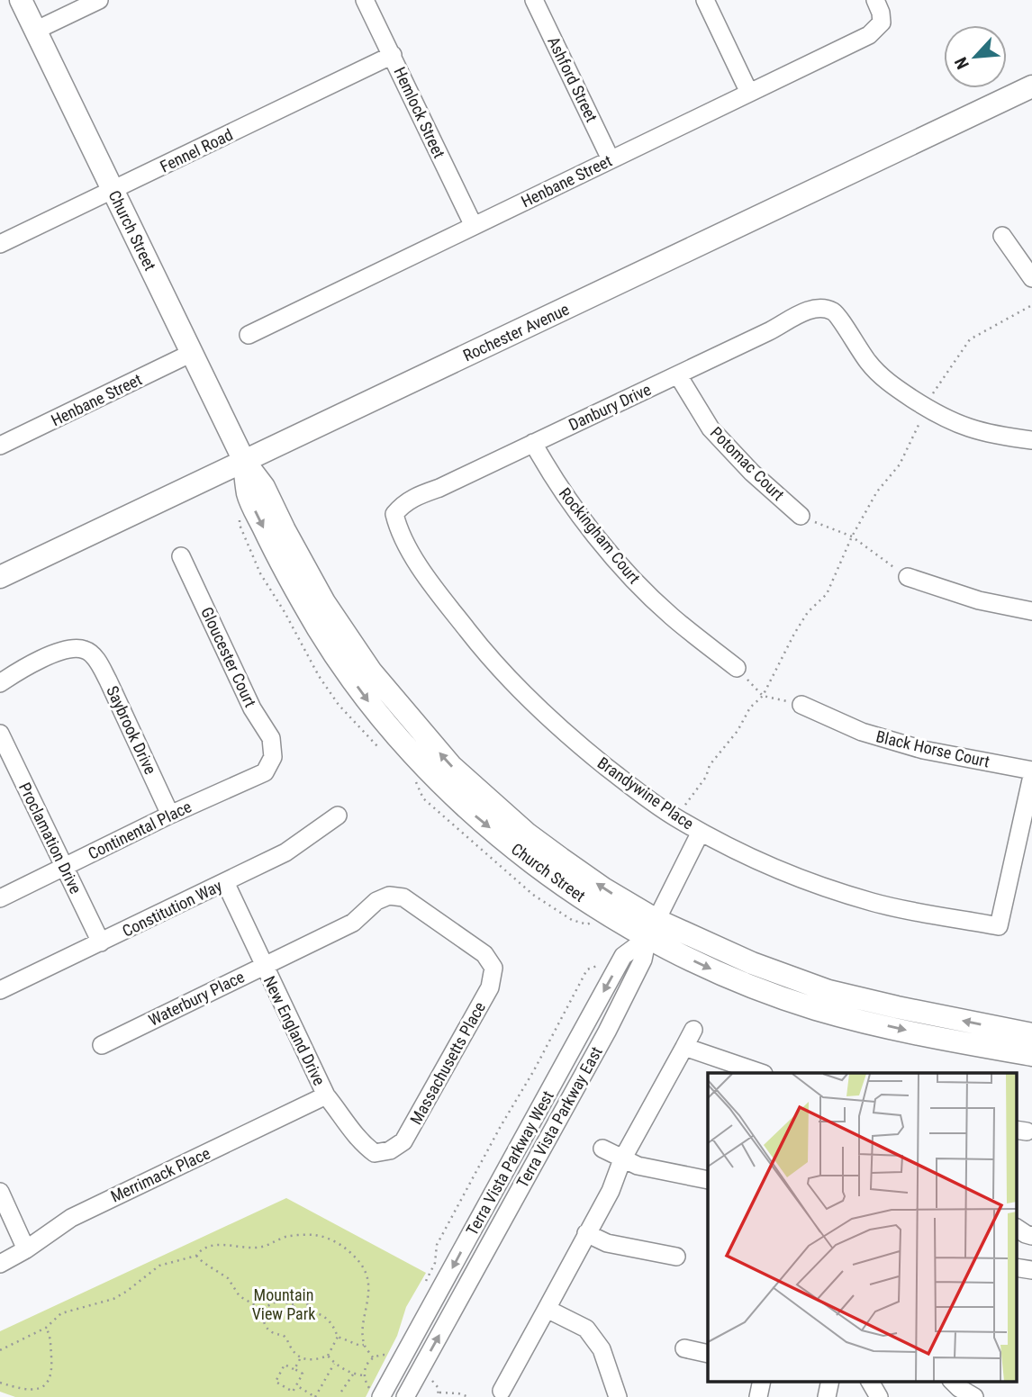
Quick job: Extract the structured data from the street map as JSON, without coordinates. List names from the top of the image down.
{
  "streets": {
    "main road": ["Church Street", "Rochester Avenue"],
    "street": [
      "Ashford Street",
      "Hemlock Street",
      "Fennel Road",
      "Henbane Street",
      "Danbury Drive",
      "Potomac Court",
      "Rockingham Court",
      "Gloucester Court",
      "Saybrook Drive",
      "Black Horse Court",
      "Brandywine Place",
      "Continental Place",
      "Proclamation Drive",
      "Constitution Way",
      "Waterbury Place",
      "New England Drive",
      "Massachusetts Place",
      "Terra Vista Parkway East",
      "Terra Vista Parkway West",
      "Merrimack Place"
    ]
  },
  "crossings": [
    ["Ashford Street", "Henbane Street"],
    ["Hemlock Street", "Fennel Road"],
    ["Hemlock Street", "Henbane Street"],
    ["Fennel Road", "Church Street"],
    ["Henbane Street", "Church Street"],
    ["Church Street", "Rochester Avenue"],
    ["Church Street", "Terra Vista Parkway East"],
    ["Church Street", "Terra Vista Parkway West"],
    ["Danbury Drive", "Potomac Court"],
    ["Danbury Drive", "Rockingham Court"],
    ["Danbury Drive", "Brandywine Place"],
    ["Gloucester Court", "Continental Place"],
    ["Saybrook Drive", "Continental Place"],
    ["Brandywine Place", "Terra Vista Parkway East"],
    ["Continental Place", "Proclamation Drive"],
    ["Proclamation Drive", "Constitution Way"],
    ["Constitution Way", "New England Drive"],
    ["Waterbury Place", "New England Drive"],
    ["Waterbury Place", "Massachusetts Place"],
    ["New England Drive", "Massachusetts Place"],
    ["New England Drive", "Merrimack Place"],
    ["Terra Vista Parkway East", "Terra Vista Parkway West"]
  ],
  "parks": ["Mountain View Park"],
  "north": "bottom left"
}
